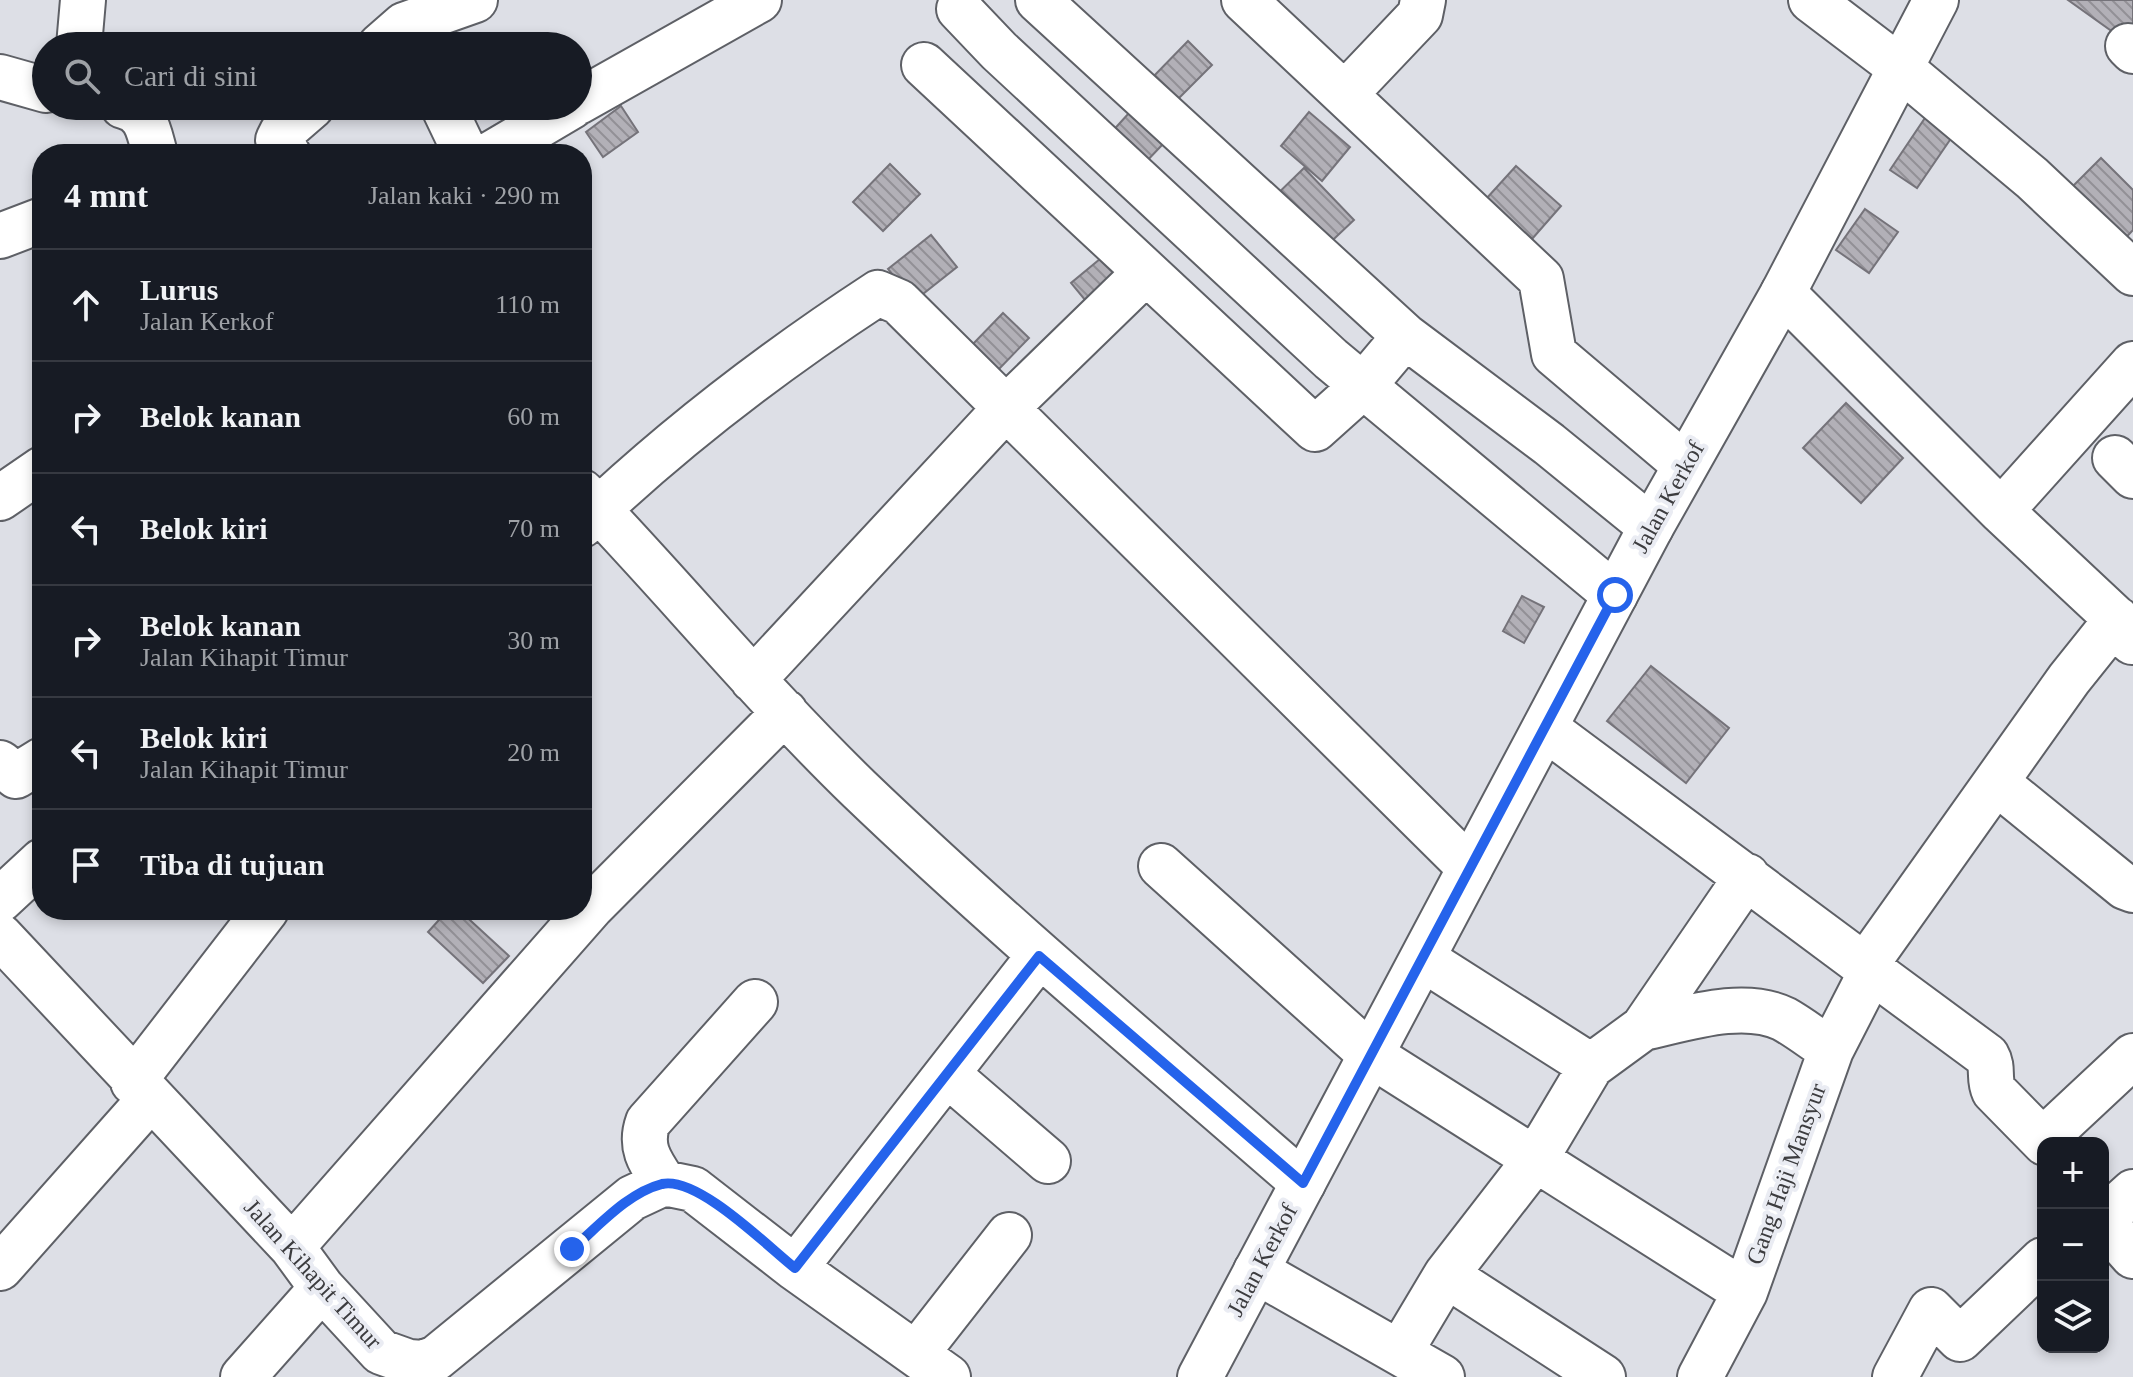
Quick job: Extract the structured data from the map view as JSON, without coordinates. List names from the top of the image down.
{
  "streets": {
    "street": ["Jalan Kerkof", "Gang Haji Mansyur", "Jalan Kihapit Timur"]
  },
  "page": {
    "search": "Cari di sini",
    "heading": ["4 mnt", "Jalan kaki · 290 m"],
    "list": [
      ["Lurus", "Jalan Kerkof", "110 m"],
      ["Belok kanan", "60 m"],
      ["Belok kiri", "70 m"],
      ["Belok kanan", "Jalan Kihapit Timur", "30 m"],
      ["Belok kiri", "Jalan Kihapit Timur", "20 m"],
      "Tiba di tujuan"
    ],
    "map_buttons": ["+", "−"]
  }
}
